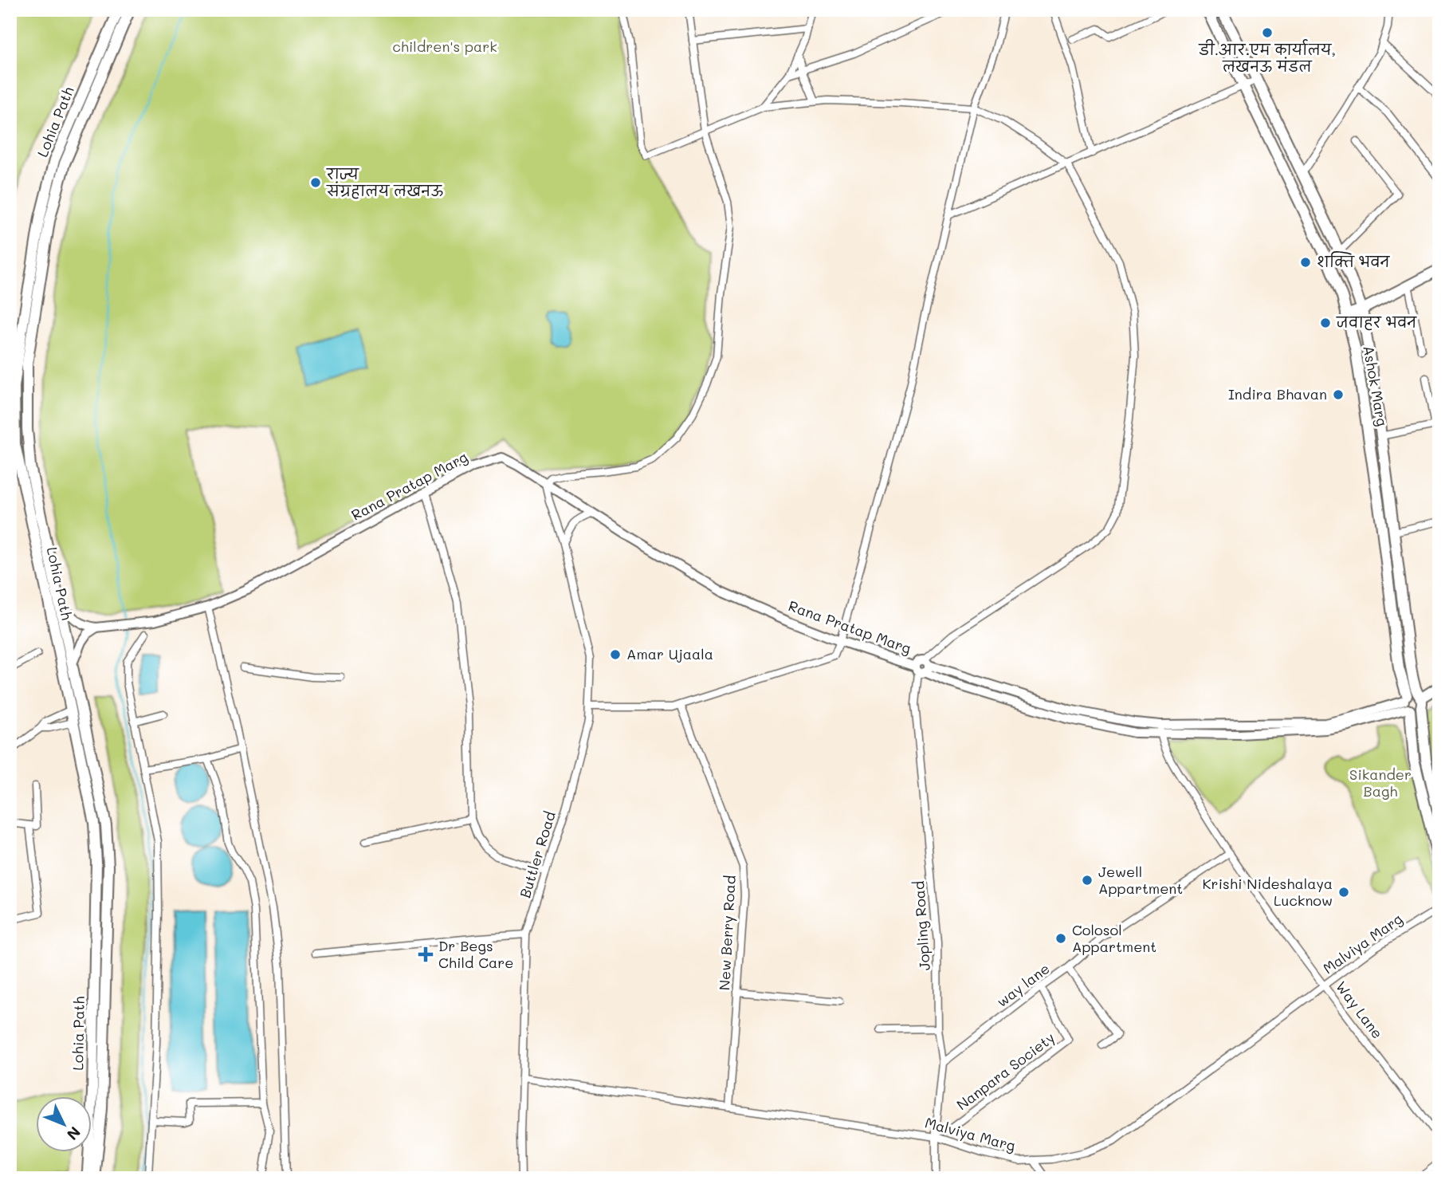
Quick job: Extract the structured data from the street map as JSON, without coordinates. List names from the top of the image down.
{
  "streets": {
    "main road": ["Lohia Path", "Ashok Marg"],
    "street": [
      "Rana Pratap Marg",
      "Buttler Road",
      "Jopling Road",
      "New Berry Road",
      "Malviya Marg",
      "way lane",
      "Way Lane",
      "Nanpara Society"
    ]
  },
  "crossings": [
    ["Ashok Marg", "Rana Pratap Marg"],
    ["Rana Pratap Marg", "Buttler Road"],
    ["Rana Pratap Marg", "Jopling Road"],
    ["Rana Pratap Marg", "Way Lane"],
    ["Buttler Road", "Malviya Marg"],
    ["Jopling Road", "Malviya Marg"],
    ["Jopling Road", "way lane"],
    ["Jopling Road", "Nanpara Society"],
    ["New Berry Road", "Malviya Marg"],
    ["Malviya Marg", "Way Lane"],
    ["Malviya Marg", "Nanpara Society"],
    ["way lane", "Way Lane"],
    ["way lane", "Nanpara Society"]
  ],
  "parks": ["children's park", "Sikander Bagh"],
  "places": {
    "other": [
      "डी.आर.एम कार्यालय, लखनऊ मंडल",
      "राज्य संग्रहालय लखनऊ",
      "शक्ति भवन",
      "जवाहर भवन",
      "Indira Bhavan",
      "Amar Ujaala",
      "Jewell Appartment",
      "Krishi Nideshalaya Lucknow",
      "Colosol Appartment"
    ],
    "health": ["Dr Begs Child Care"]
  },
  "north": "bottom right"
}
